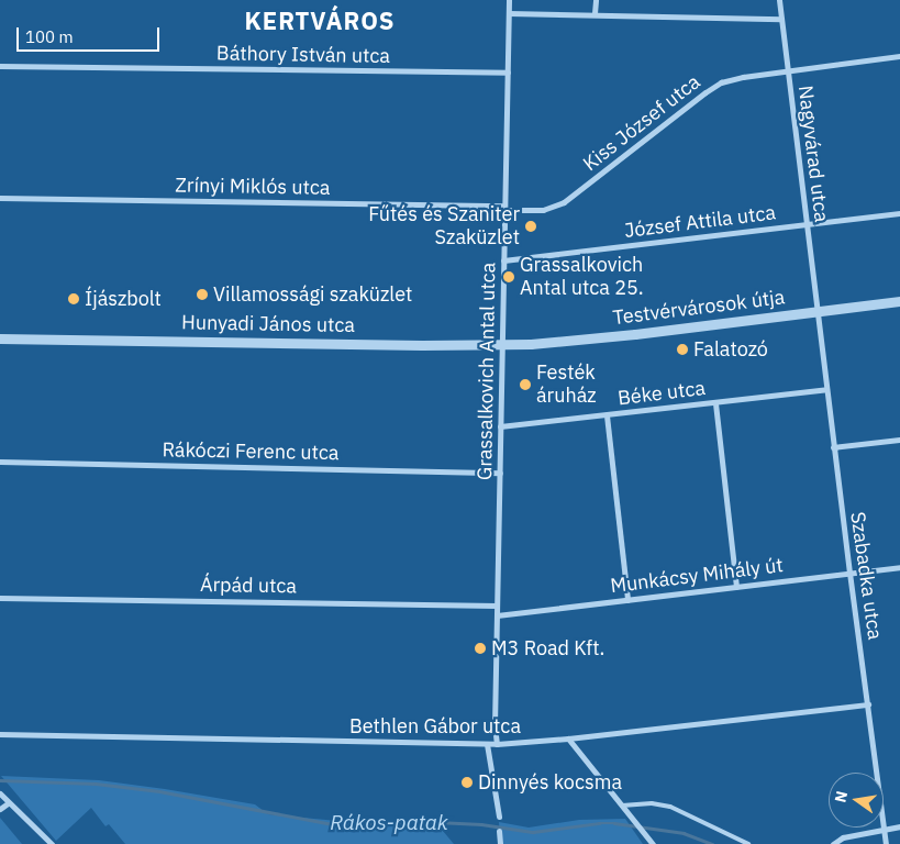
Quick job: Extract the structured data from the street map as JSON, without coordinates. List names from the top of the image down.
{
  "streets": {
    "street": [
      "Báthory István utca",
      "Kiss József utca",
      "Nagyvárad utca",
      "Zrínyi Miklós utca",
      "József Attila utca",
      "Testvérvárosok útja",
      "Hunyadi János utca",
      "Grassalkovich Antal utca",
      "Béke utca",
      "Rákóczi Ferenc utca",
      "Munkácsy Mihály út",
      "Szabadka utca",
      "Árpád utca",
      "Bethlen Gábor utca"
    ]
  },
  "crossings": [
    ["Báthory István utca", "Grassalkovich Antal utca"],
    ["Kiss József utca", "Nagyvárad utca"],
    ["Kiss József utca", "Zrínyi Miklós utca"],
    ["Kiss József utca", "Grassalkovich Antal utca"],
    ["Nagyvárad utca", "József Attila utca"],
    ["Nagyvárad utca", "Testvérvárosok útja"],
    ["Nagyvárad utca", "Szabadka utca"],
    ["Zrínyi Miklós utca", "Grassalkovich Antal utca"],
    ["József Attila utca", "Grassalkovich Antal utca"],
    ["Testvérvárosok útja", "Hunyadi János utca"],
    ["Testvérvárosok útja", "Grassalkovich Antal utca"],
    ["Testvérvárosok útja", "Szabadka utca"],
    ["Hunyadi János utca", "Grassalkovich Antal utca"],
    ["Grassalkovich Antal utca", "Béke utca"],
    ["Grassalkovich Antal utca", "Rákóczi Ferenc utca"],
    ["Grassalkovich Antal utca", "Munkácsy Mihály út"],
    ["Grassalkovich Antal utca", "Árpád utca"],
    ["Grassalkovich Antal utca", "Bethlen Gábor utca"],
    ["Béke utca", "Szabadka utca"],
    ["Munkácsy Mihály út", "Szabadka utca"],
    ["Szabadka utca", "Bethlen Gábor utca"]
  ],
  "districts": ["KERTVÁROS"],
  "water": ["Rákos-patak"],
  "places": [
    "Fűtés és Szaniter Szaküzlet",
    "Grassalkovich Antal utca 25.",
    "Villamossági szaküzlet",
    "Íjászbolt",
    "Falatozó",
    "Festék áruház",
    "M3 Road Kft.",
    "Dinnyés kocsma"
  ],
  "scale_bar": "100 m",
  "north": "left"
}
